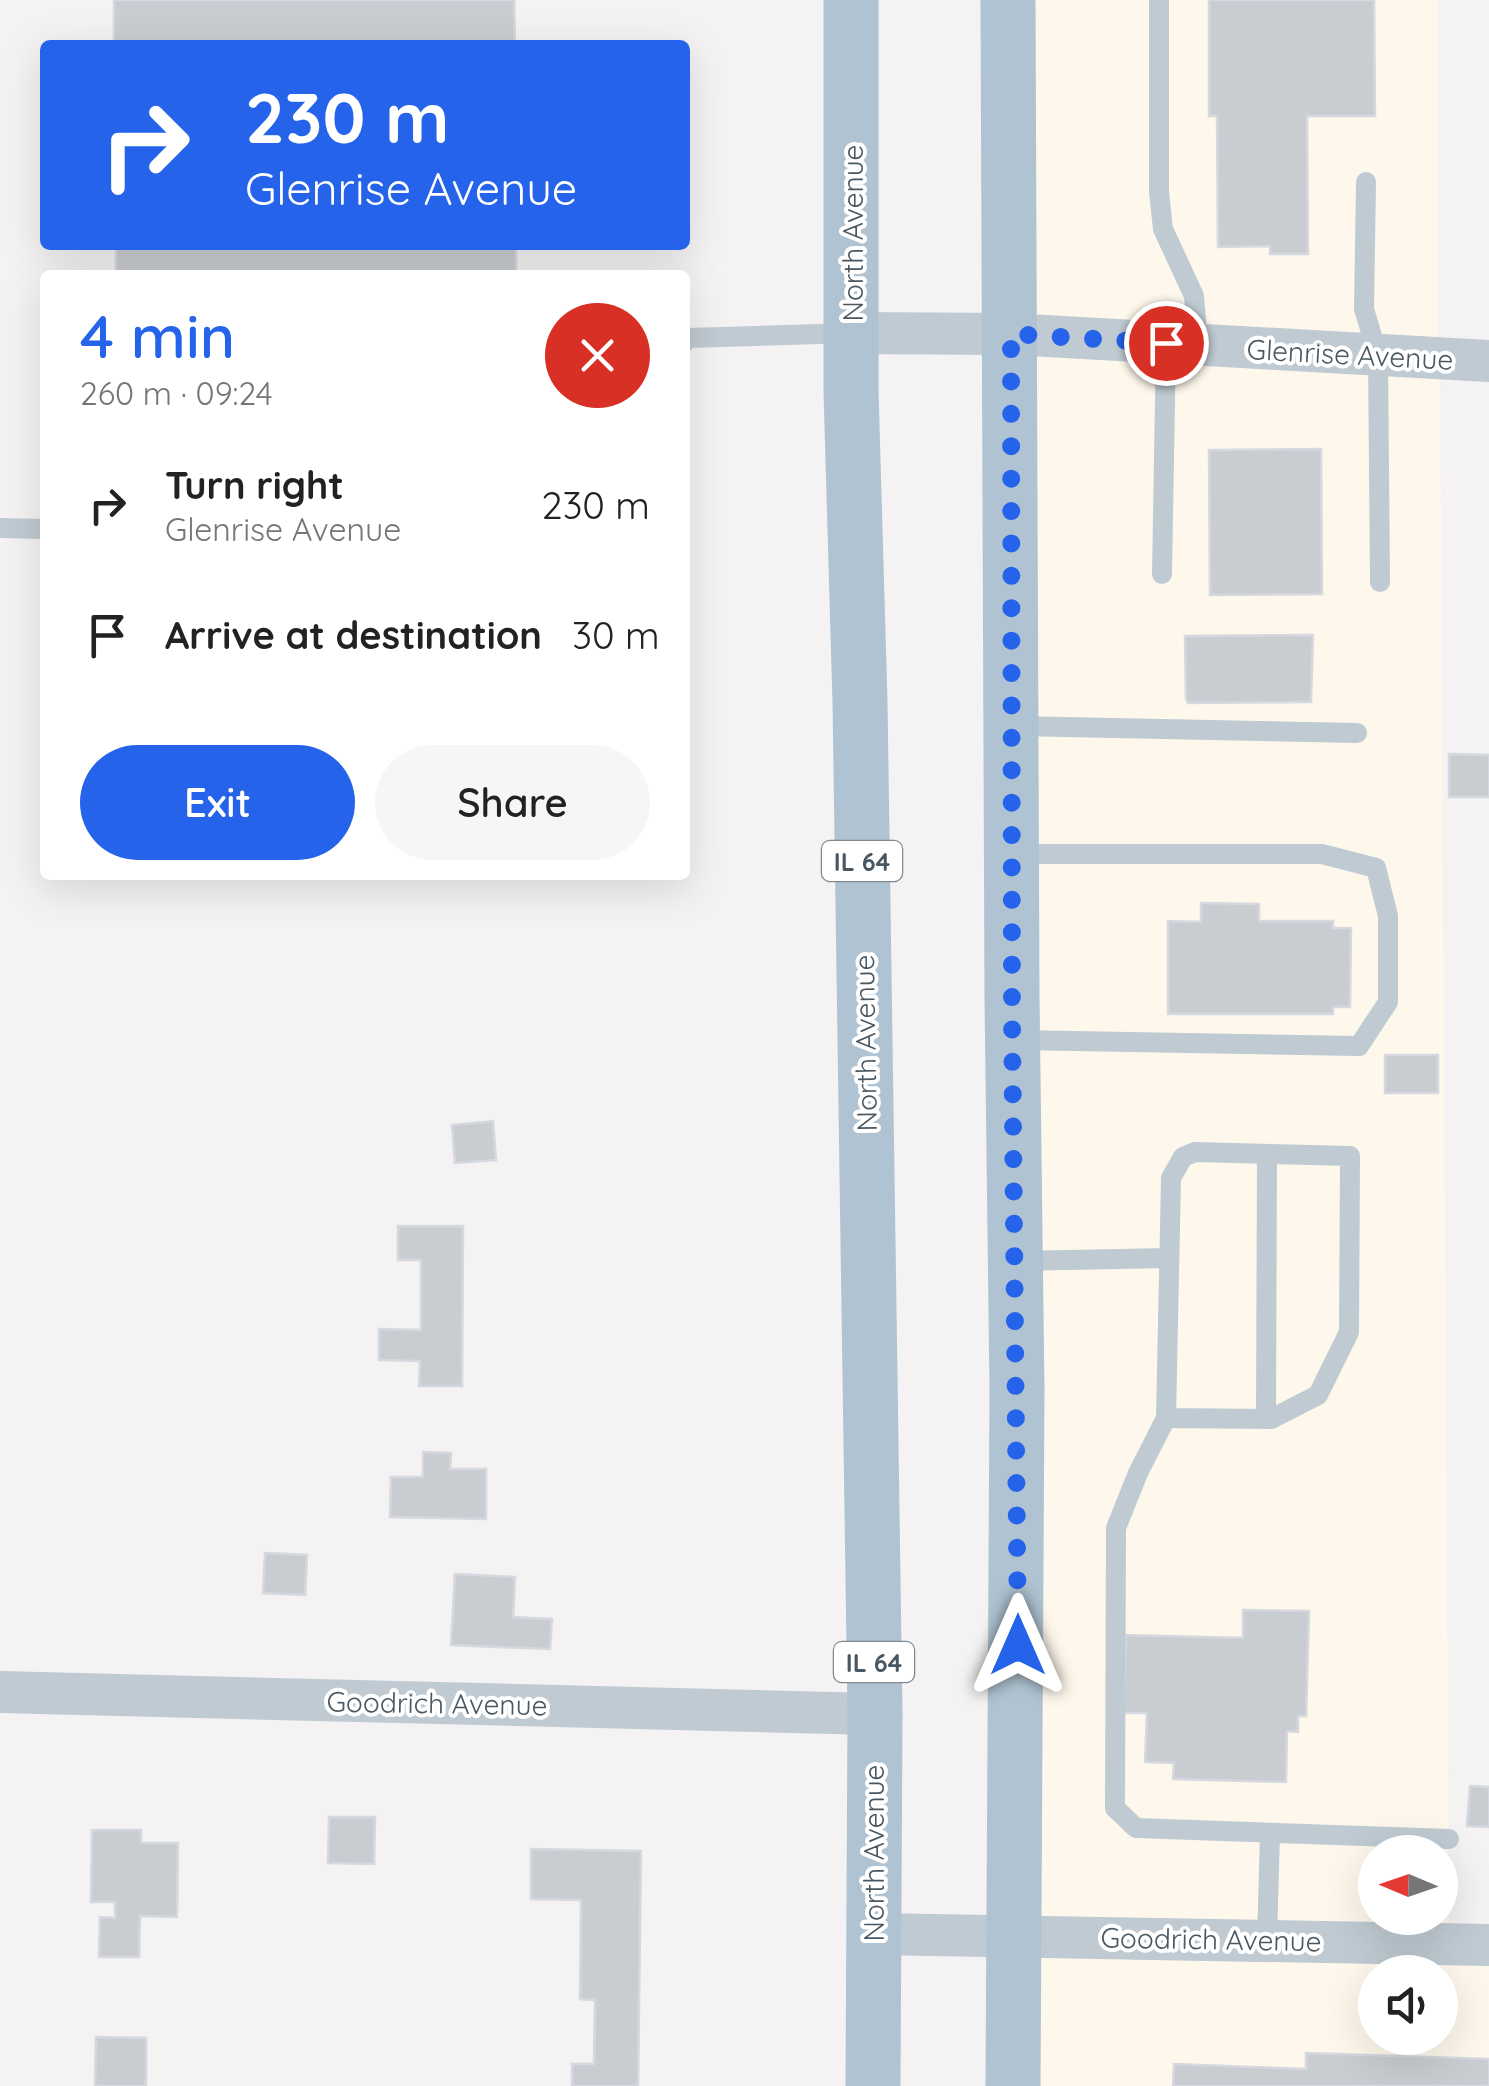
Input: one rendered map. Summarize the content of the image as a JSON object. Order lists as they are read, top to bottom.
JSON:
{
  "streets": {
    "main road": ["North Avenue", "IL 64"],
    "street": ["Glenrise Avenue", "Goodrich Avenue"]
  },
  "crossings": [
    ["North Avenue", "Glenrise Avenue"],
    ["North Avenue", "Goodrich Avenue"]
  ],
  "north": "left",
  "page": {
    "turn": ["230 m", "Glenrise Avenue"],
    "heading": ["4 min", "260 m · 09:24"],
    "list": [
      {
        "name": "Turn right",
        "note": "Glenrise Avenue",
        "value": "230 m"
      },
      {
        "name": "Arrive at destination",
        "value": "30 m"
      }
    ],
    "buttons": ["Exit", "Share"]
  }
}
